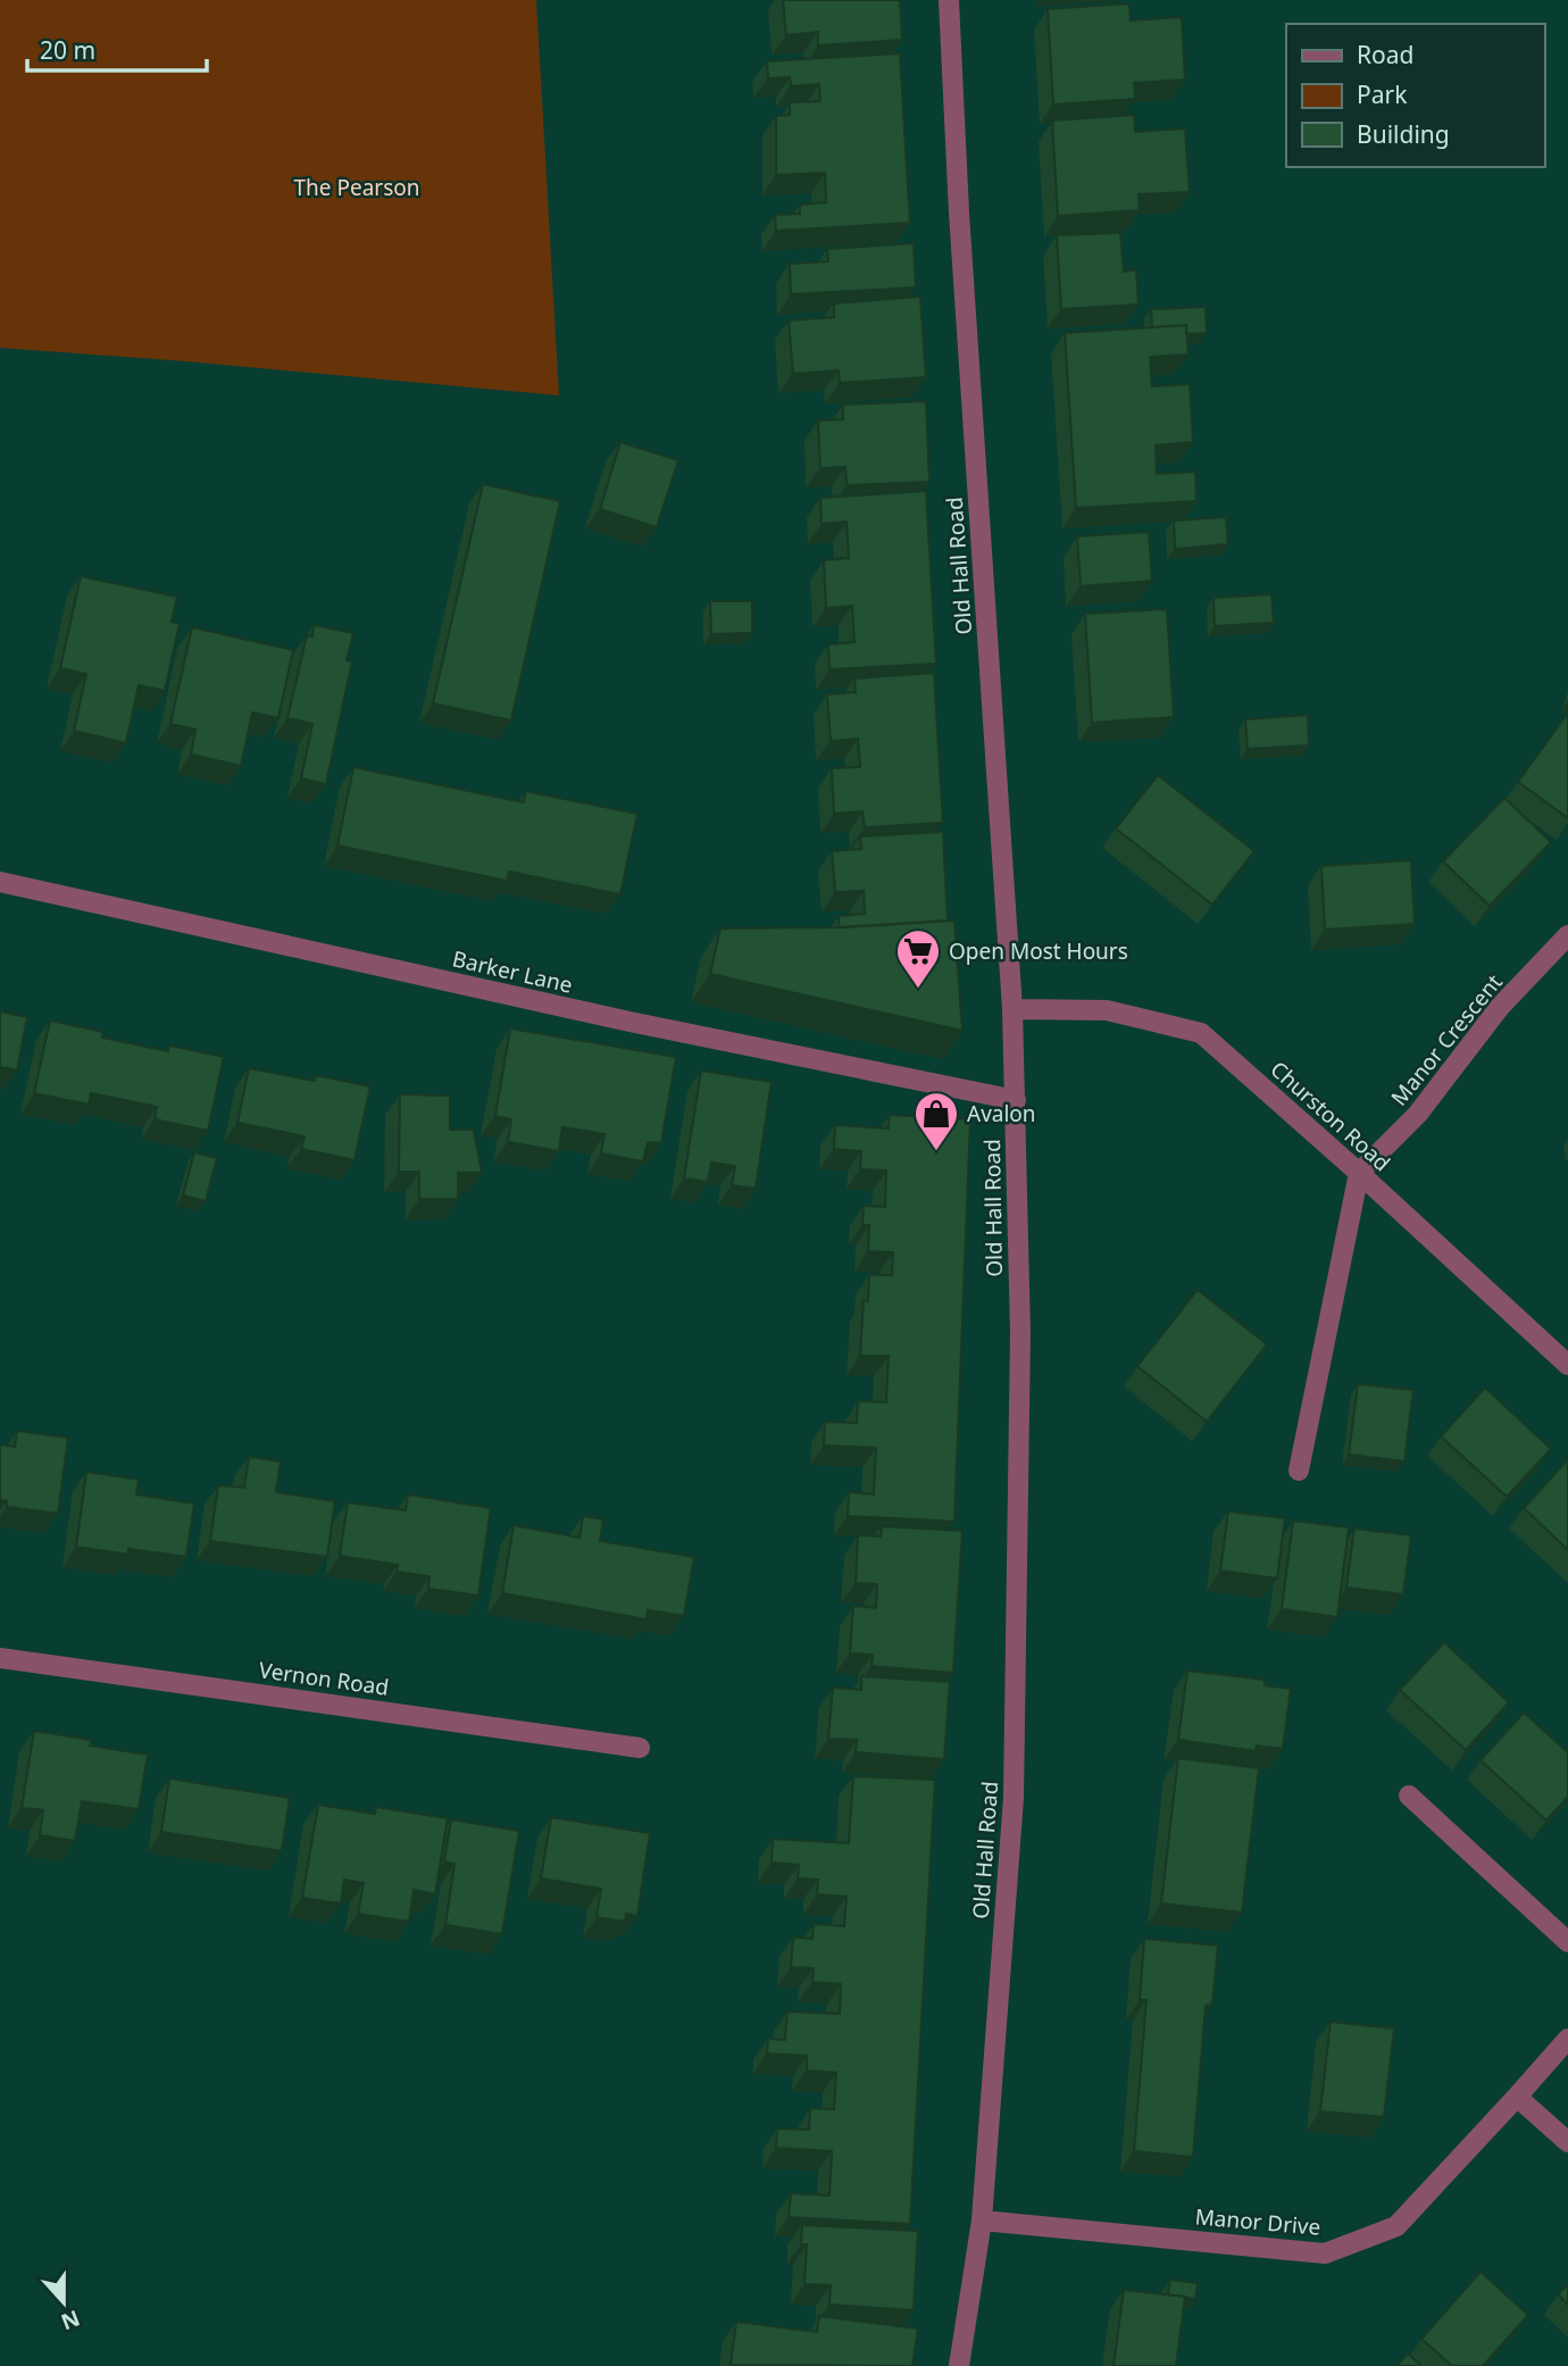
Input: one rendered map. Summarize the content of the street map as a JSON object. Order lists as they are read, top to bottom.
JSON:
{
  "streets": {
    "street": [
      "Old Hall Road",
      "Barker Lane",
      "Manor Crescent",
      "Churston Road",
      "Vernon Road",
      "Manor Drive"
    ]
  },
  "crossings": [
    ["Old Hall Road", "Barker Lane"],
    ["Old Hall Road", "Churston Road"],
    ["Old Hall Road", "Manor Drive"],
    ["Manor Crescent", "Churston Road"]
  ],
  "parks": ["The Pearson"],
  "places": {
    "supermarket": ["Open Most Hours"],
    "shop": ["Avalon"]
  },
  "legend": ["Road", "Park", "Building"],
  "scale_bar": "20 m",
  "north": "bottom"
}
